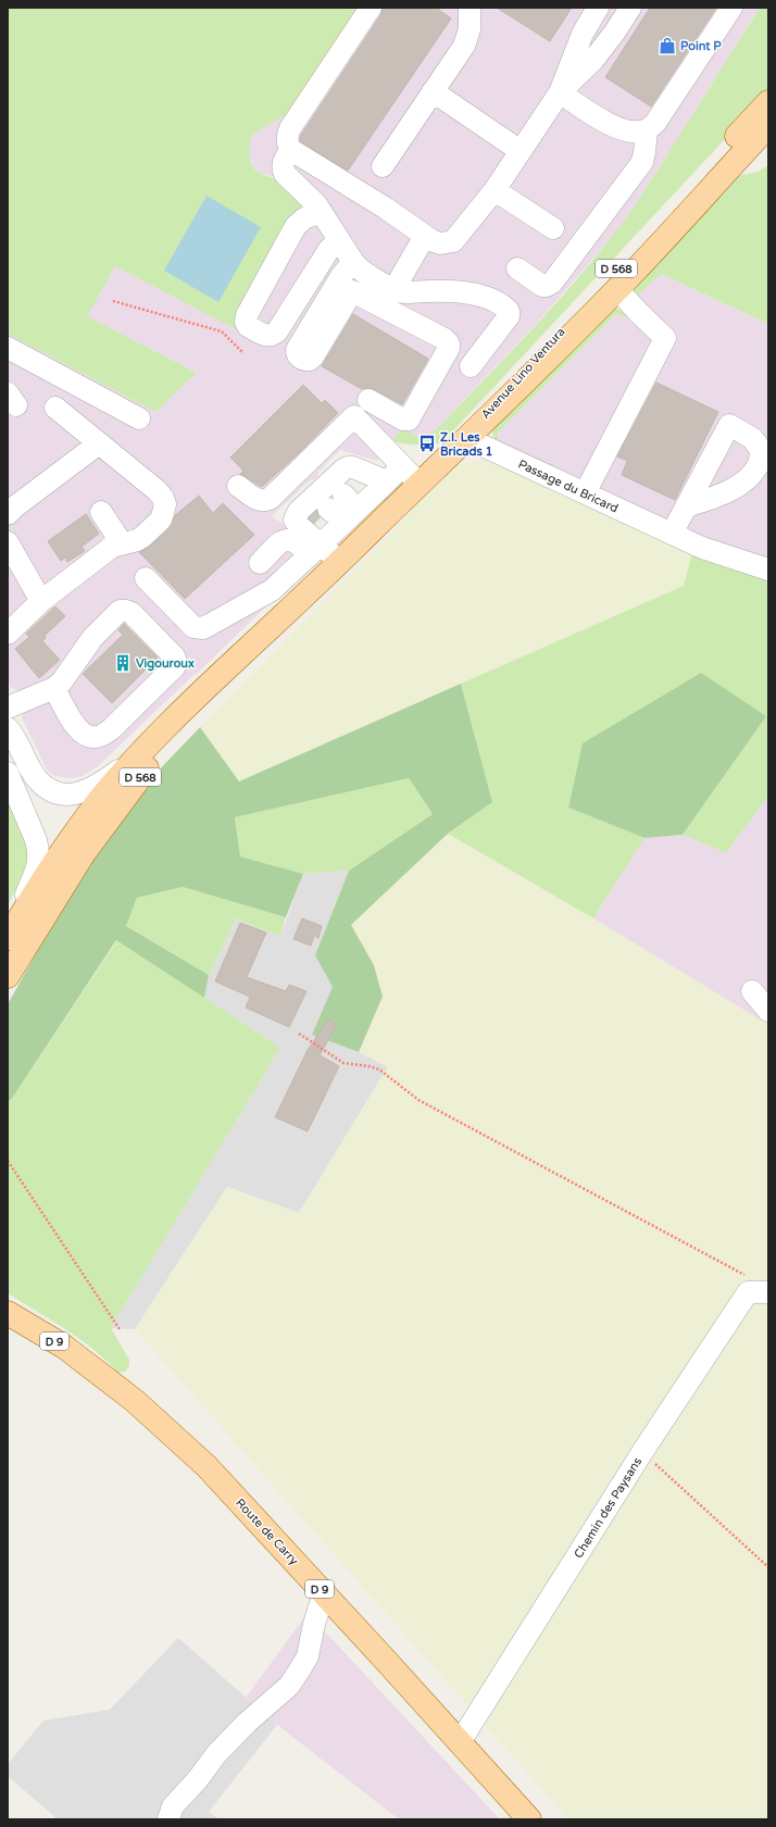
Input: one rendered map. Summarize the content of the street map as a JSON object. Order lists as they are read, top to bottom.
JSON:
{
  "streets": {
    "main road": [
      "D 568",
      "Avenue Lino Ventura",
      "D 9",
      "Route de Carry"
    ],
    "street": ["Passage du Bricard", "Chemin des Paysans"]
  },
  "crossings": [
    ["D 568", "Avenue Lino Ventura"],
    ["D 568", "Passage du Bricard"],
    ["Avenue Lino Ventura", "Passage du Bricard"],
    ["Chemin des Paysans", "Route de Carry"]
  ],
  "places": {
    "shop": ["Point P"],
    "bus stop": ["Z.I. Les Bricads 1"],
    "building": ["Vigouroux"]
  }
}
